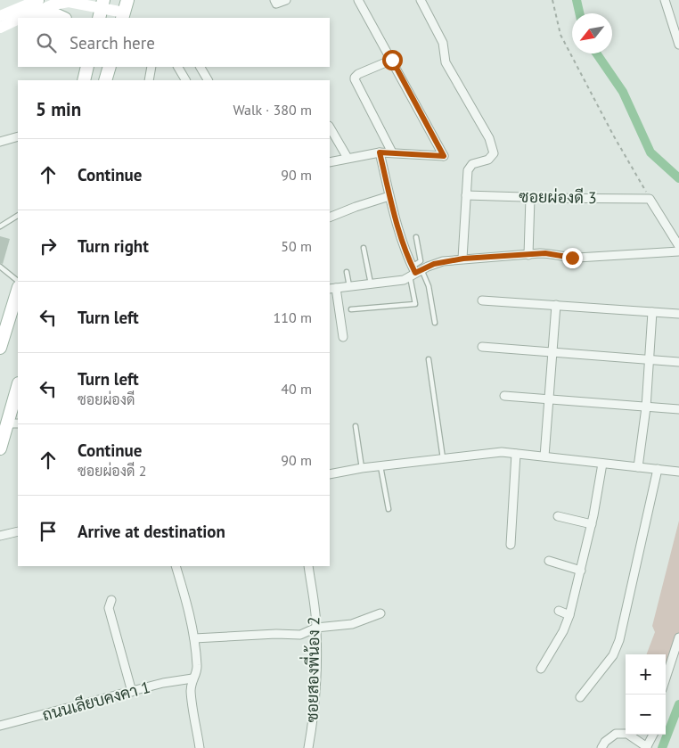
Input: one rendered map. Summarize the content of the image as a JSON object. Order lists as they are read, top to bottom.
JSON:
{
  "streets": {
    "street": ["ซอยผ่องดี 3", "ซอยสองพี่น้อง 2", "ถนนเลียบคงคา 1"]
  },
  "north": "bottom left",
  "page": {
    "search": "Search here",
    "heading": ["5 min", "Walk · 380 m"],
    "list": [
      ["Continue", "90 m"],
      ["Turn right", "50 m"],
      ["Turn left", "110 m"],
      ["Turn left", "ซอยผ่องดี", "40 m"],
      ["Continue", "ซอยผ่องดี 2", "90 m"],
      "Arrive at destination"
    ],
    "map_buttons": ["+", "−"]
  }
}
